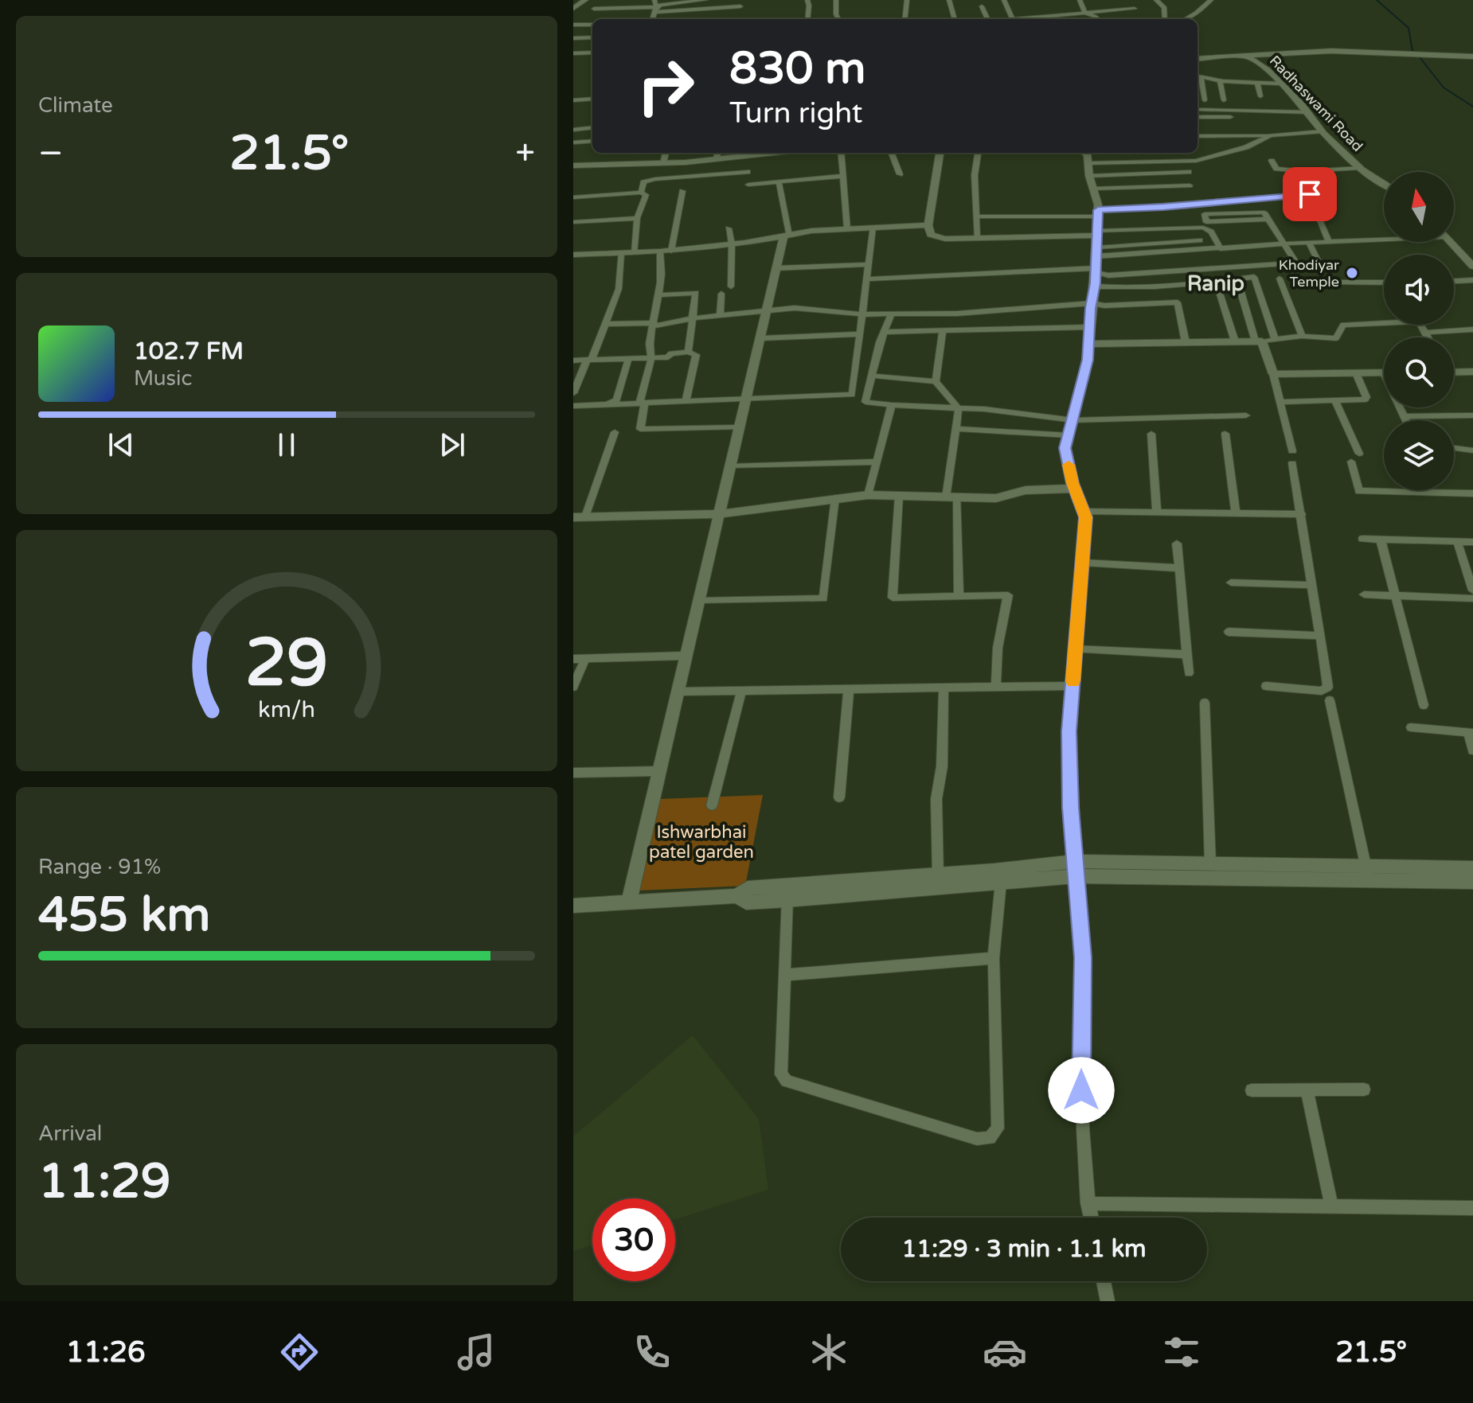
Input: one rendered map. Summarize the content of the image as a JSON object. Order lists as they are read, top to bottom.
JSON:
{
  "streets": {
    "street": ["Radhaswami Road"]
  },
  "districts": ["Ranip"],
  "parks": ["Ishwarbhai patel garden"],
  "places": ["Khodiyar Temple"],
  "north": "top",
  "page": {
    "tile": [
      "Climate",
      ["Range · 91%", "455 km"],
      ["Arrival", "11:29"]
    ],
    "turn": ["830 m", "Turn right"],
    "heat": ["−", "21.5°", "+"],
    "song": ["102.7 FM", "Music"],
    "limit": "30",
    "trip": "11:29 · 3 min · 1.1 km",
    "tabs": ["11:26", "21.5°"],
    "gauge": ["29", "km/h"]
  }
}
